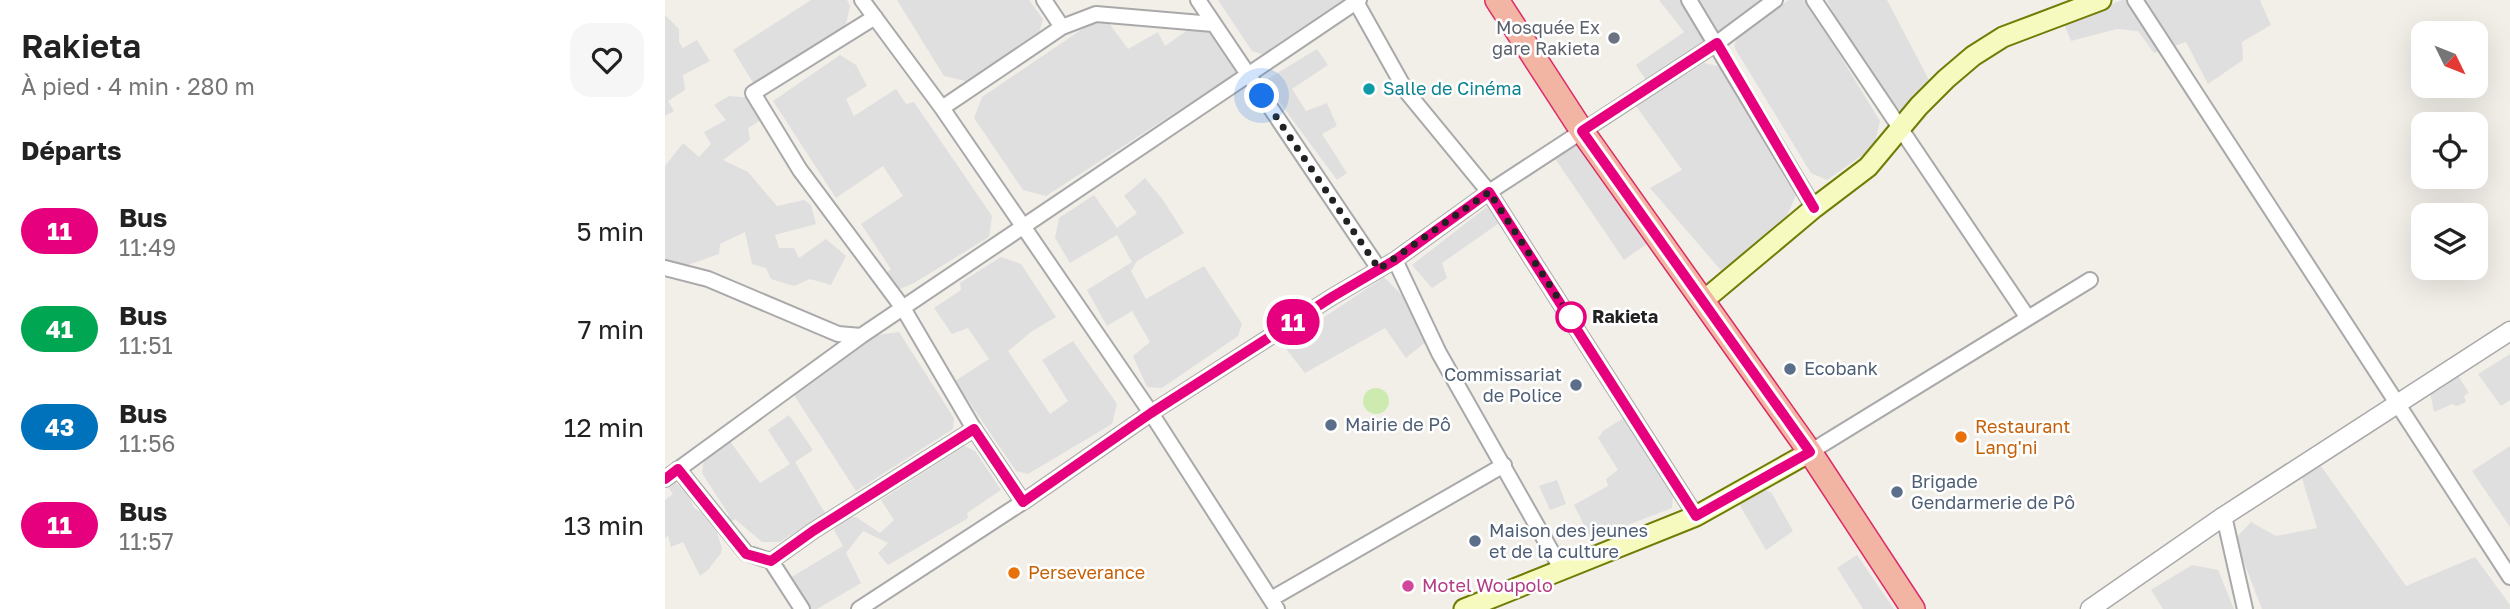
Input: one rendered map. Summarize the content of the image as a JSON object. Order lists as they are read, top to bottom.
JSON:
{
  "places": [
    "Mosquée Ex gare Rakieta",
    "Salle de Cinéma",
    "Rakieta",
    "Ecobank",
    "Commissariat de Police",
    "Mairie de Pô",
    "Restaurant Lang'ni",
    "Brigade Gendarmerie de Pô",
    "Maison des jeunes et de la culture",
    "Perseverance",
    "Motel Woupolo"
  ],
  "lines": ["bus line 11"],
  "north": "bottom right",
  "page": {
    "heading": [
      ["Rakieta", "À pied · 4 min · 280 m"],
      "Départs"
    ],
    "on_map": "11",
    "list": [
      {
        "mark": "11",
        "name": "Bus",
        "note": "11:49",
        "value": "5 min"
      },
      {
        "mark": "41",
        "name": "Bus",
        "note": "11:51",
        "value": "7 min"
      },
      {
        "mark": "43",
        "name": "Bus",
        "note": "11:56",
        "value": "12 min"
      },
      {
        "mark": "11",
        "name": "Bus",
        "note": "11:57",
        "value": "13 min"
      }
    ]
  }
}
